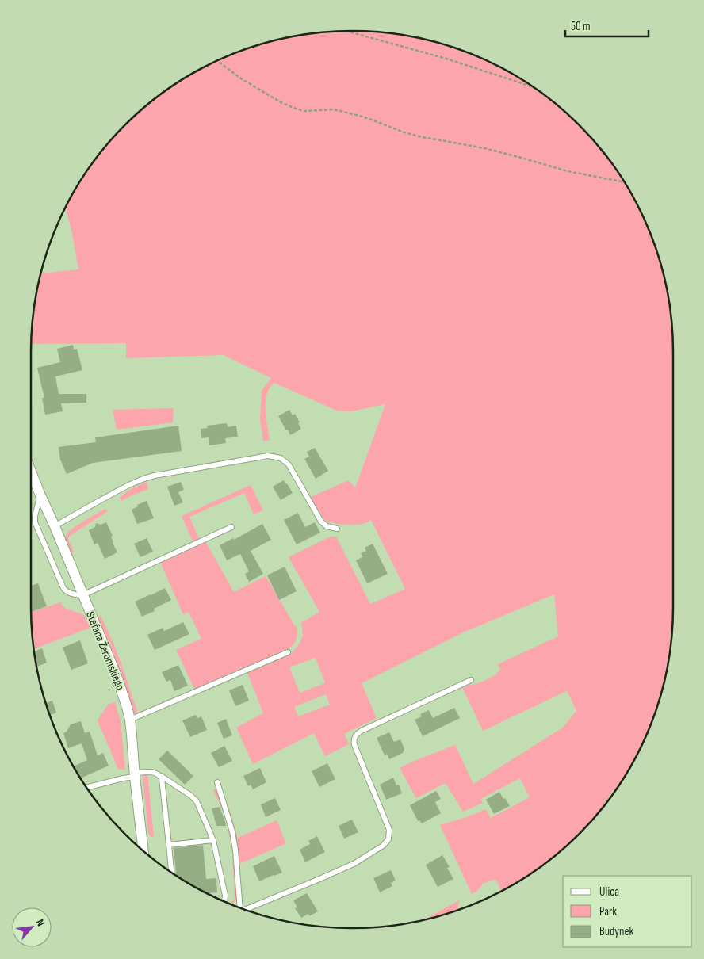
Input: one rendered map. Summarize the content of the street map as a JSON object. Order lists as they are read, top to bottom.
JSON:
{
  "streets": {
    "street": ["Stefana Żeromskiego"]
  },
  "legend": ["Ulica", "Park", "Budynek"],
  "scale_bar": "50 m",
  "north": "top right"
}
